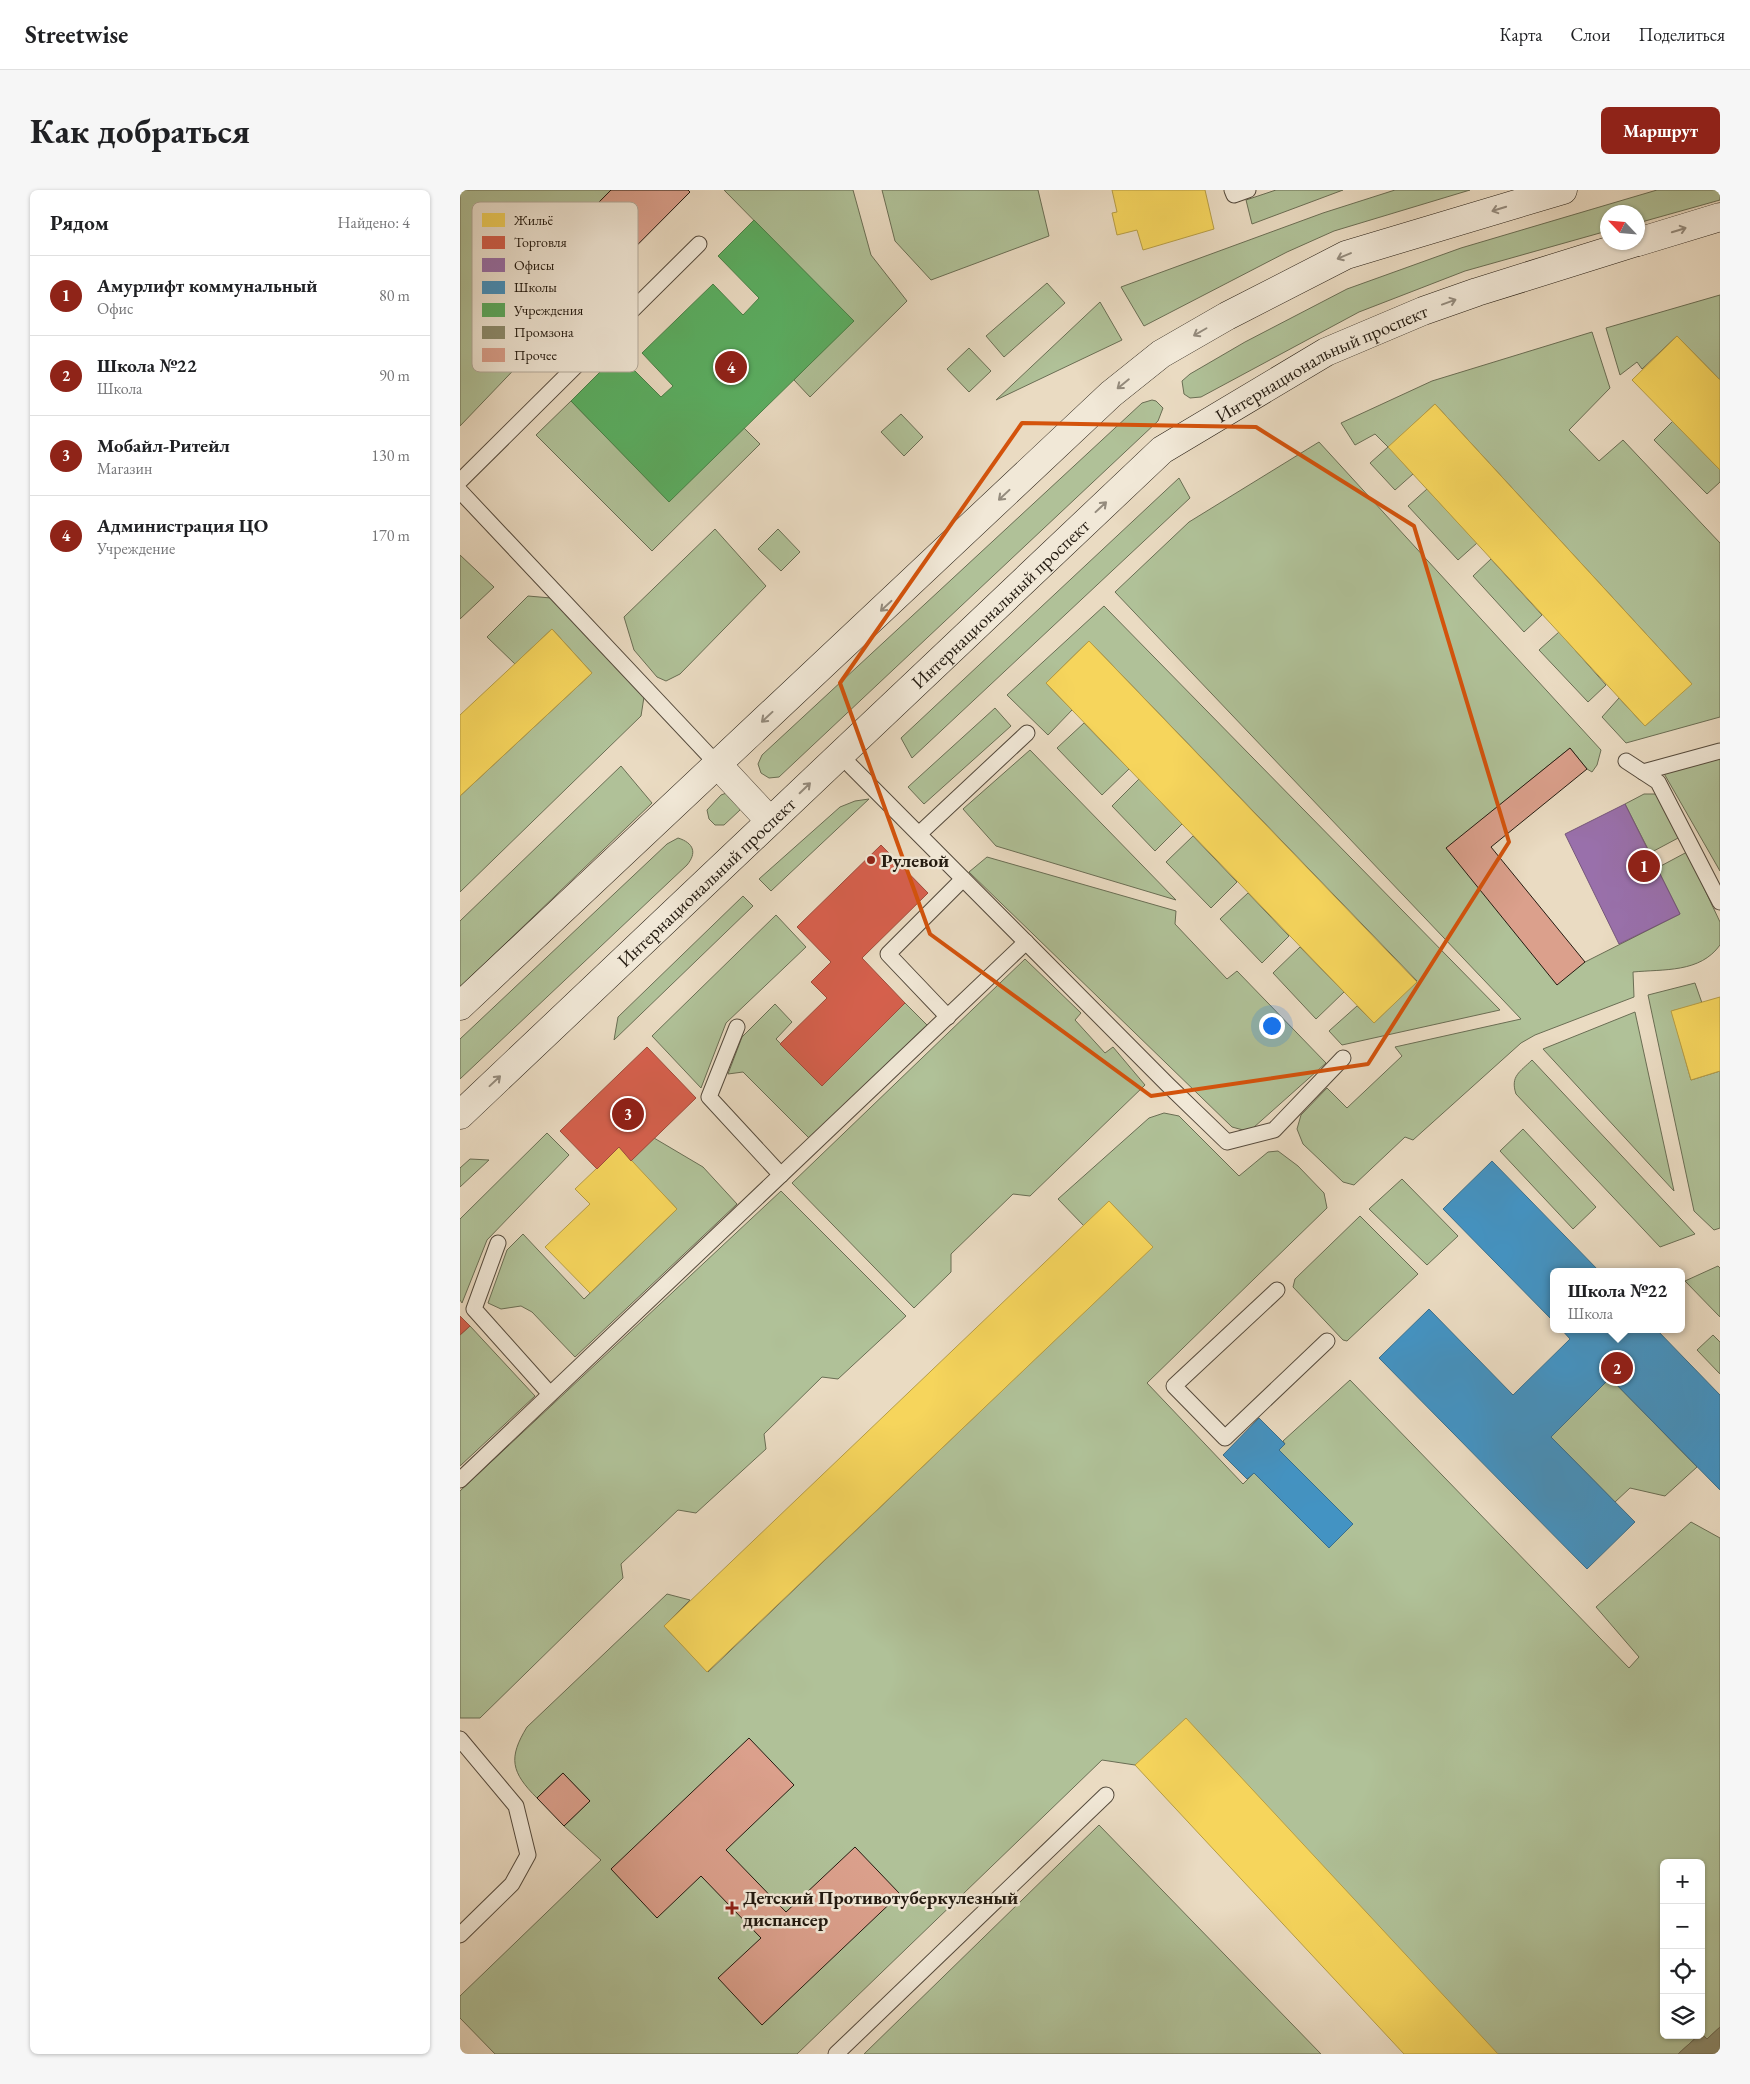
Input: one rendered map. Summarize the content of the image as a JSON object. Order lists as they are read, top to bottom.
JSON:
{
  "streets": {
    "main road": ["Интернациональный проспект"]
  },
  "places": {
    "other": ["Рулевой"],
    "health": ["Детский Противотуберкулезный диспансер"]
  },
  "legend": [
    "Жильё",
    "Торговля",
    "Офисы",
    "Школы",
    "Учреждения",
    "Промзона",
    "Прочее"
  ],
  "north": "top left",
  "page": {
    "header": "Streetwise",
    "nav": ["Карта", "Слои", "Поделиться"],
    "buttons": "Маршрут",
    "title": "Как добраться",
    "heading": ["Рядом", "Найдено: 4"],
    "list": [
      {
        "mark": "1",
        "name": "Амурлифт коммунальный",
        "note": "Офис",
        "value": "80 m"
      },
      {
        "mark": "2",
        "name": "Школа №22",
        "note": "Школа",
        "value": "90 m"
      },
      {
        "mark": "3",
        "name": "Мобайл-Ритейл",
        "note": "Магазин",
        "value": "130 m"
      },
      {
        "mark": "4",
        "name": "Администрация ЦО",
        "note": "Учреждение",
        "value": "170 m"
      }
    ],
    "pins": [
      "4",
      "1",
      "3",
      "2"
    ],
    "popup": ["Школа №22", "Школа"],
    "map_buttons": ["+", "−"]
  }
}
